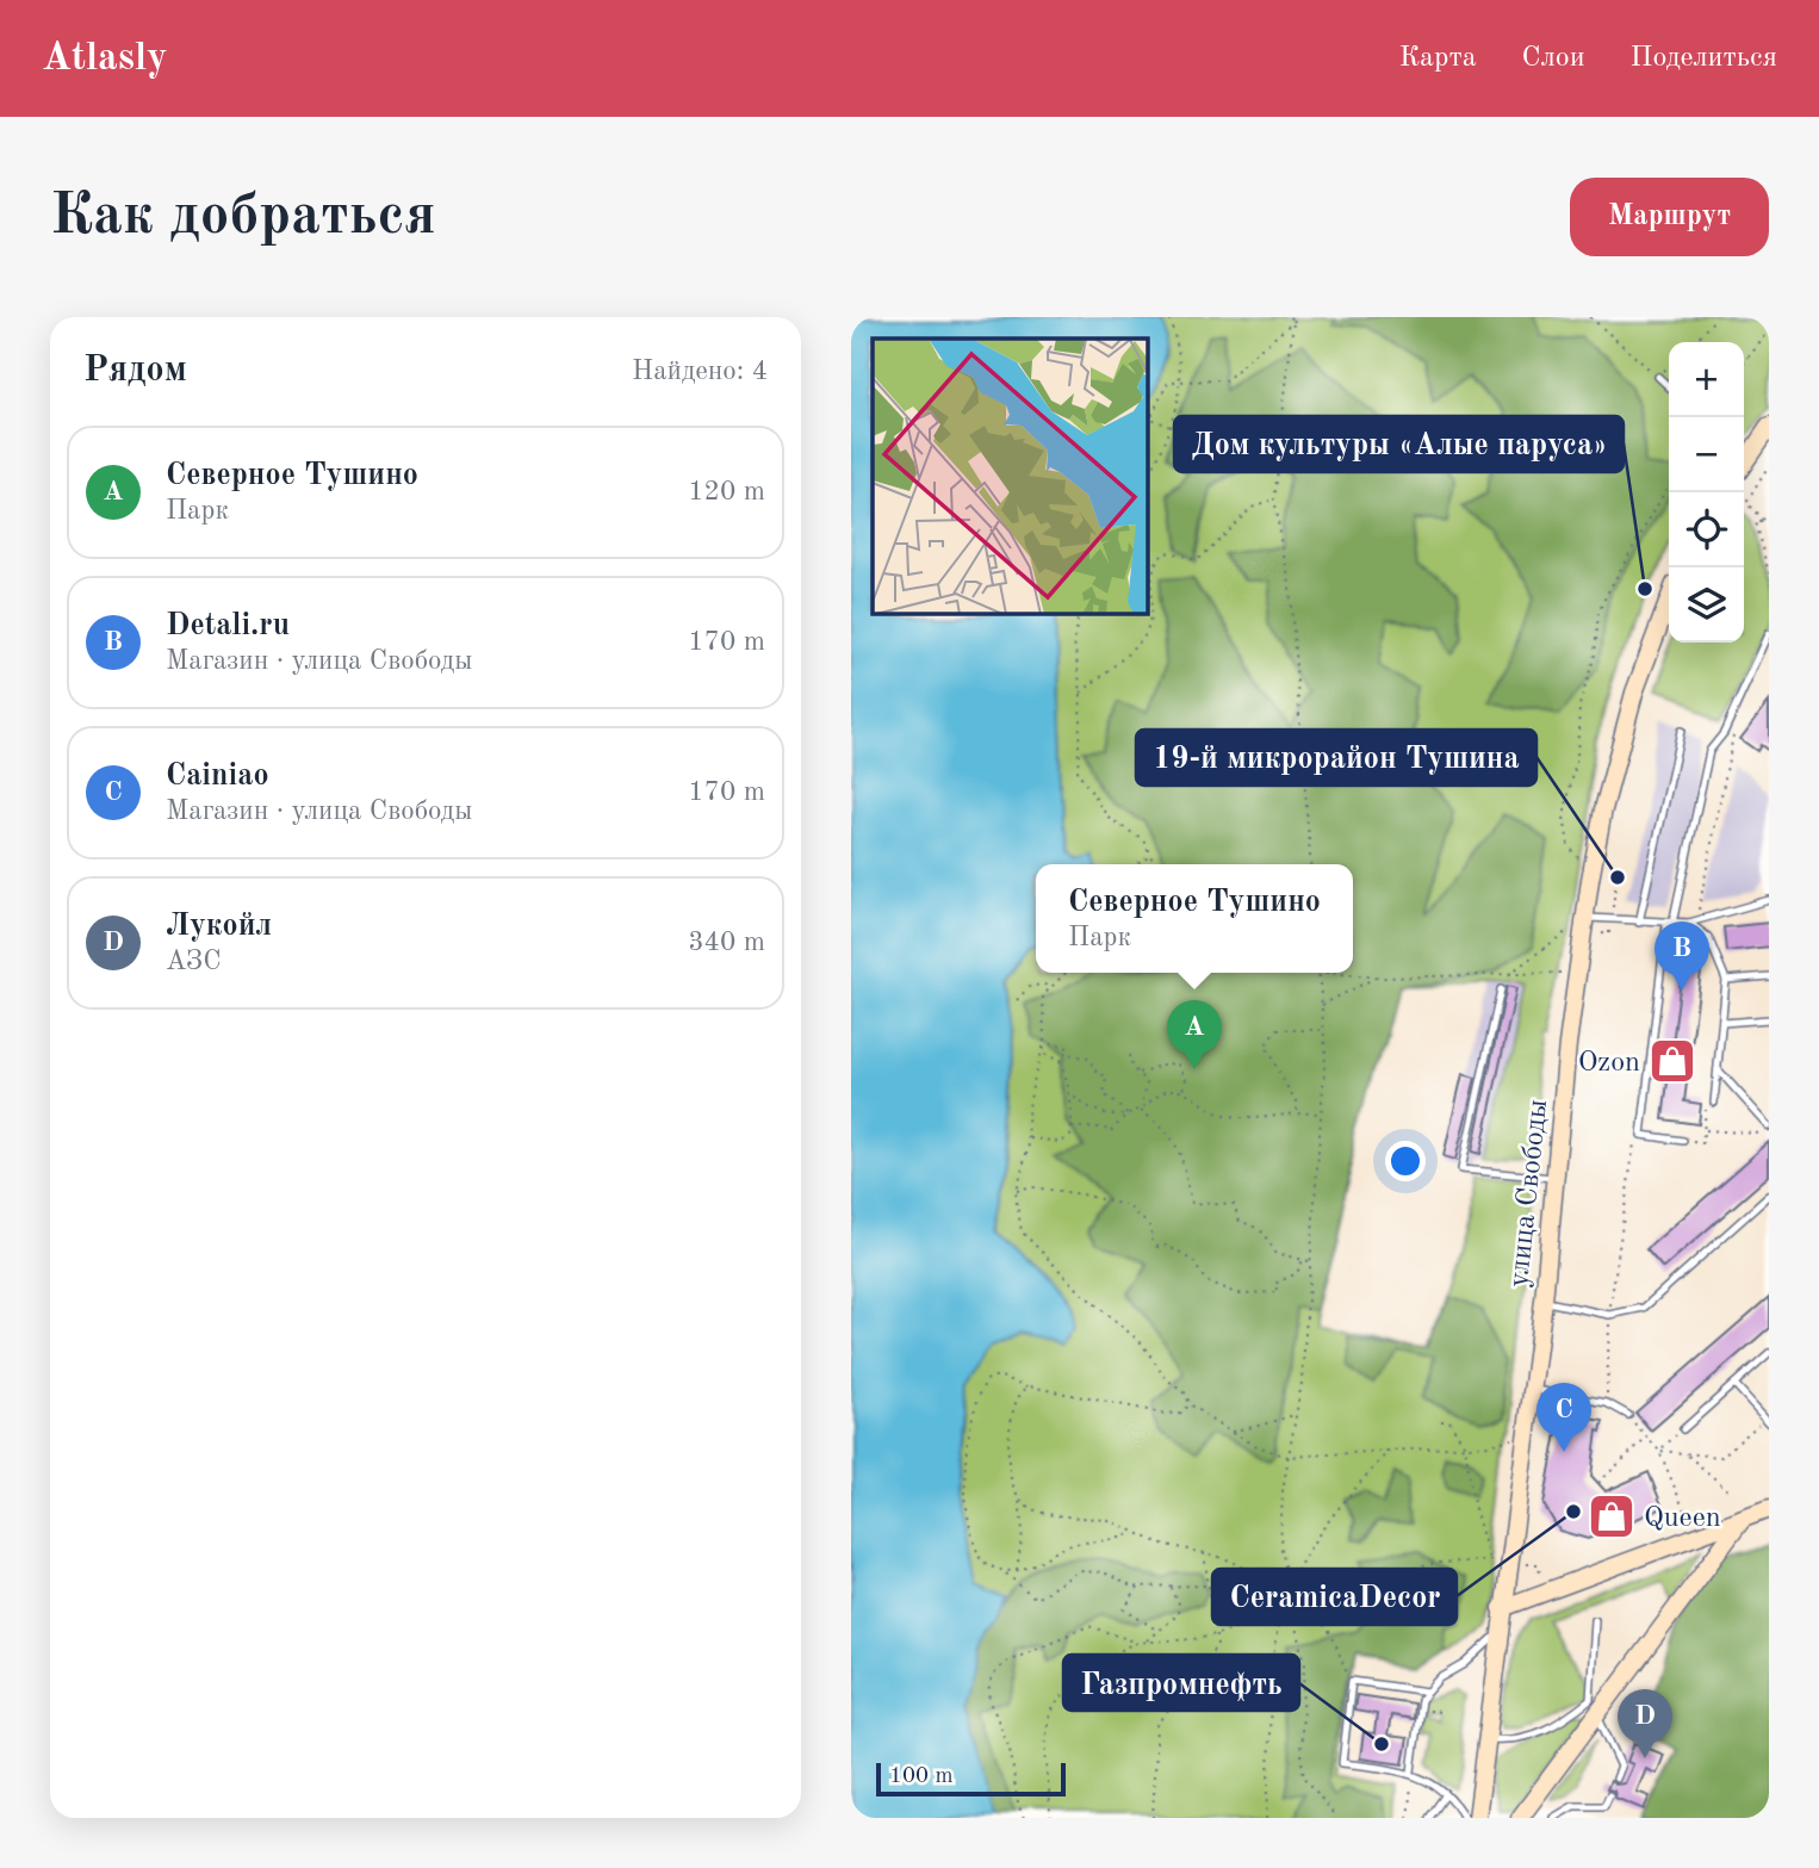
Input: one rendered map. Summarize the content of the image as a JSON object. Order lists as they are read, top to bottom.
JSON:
{
  "streets": {
    "main road": ["улица Свободы"]
  },
  "places": {
    "other": [
      "Дом культуры «Алые паруса»",
      "19-й микрорайон Тушина",
      "CeramicaDecor",
      "Газпромнефть"
    ],
    "shop": ["Ozon", "Queen"]
  },
  "scale_bar": "100 m",
  "page": {
    "header": "Atlasly",
    "nav": ["Карта", "Слои", "Поделиться"],
    "buttons": "Маршрут",
    "title": "Как добраться",
    "heading": ["Рядом", "Найдено: 4"],
    "map_buttons": ["+", "−"],
    "list": [
      {
        "mark": "A",
        "name": "Северное Тушино",
        "note": "Парк",
        "value": "120 m"
      },
      {
        "mark": "B",
        "name": "Detali.ru",
        "note": "Магазин · улица Свободы",
        "value": "170 m"
      },
      {
        "mark": "C",
        "name": "Cainiao",
        "note": "Магазин · улица Свободы",
        "value": "170 m"
      },
      {
        "mark": "D",
        "name": "Лукойл",
        "note": "АЗС",
        "value": "340 m"
      }
    ],
    "popup": ["Северное Тушино", "Парк"],
    "pins": [
      "B",
      "A",
      "C",
      "D"
    ],
    "scale": "100 m"
  }
}
